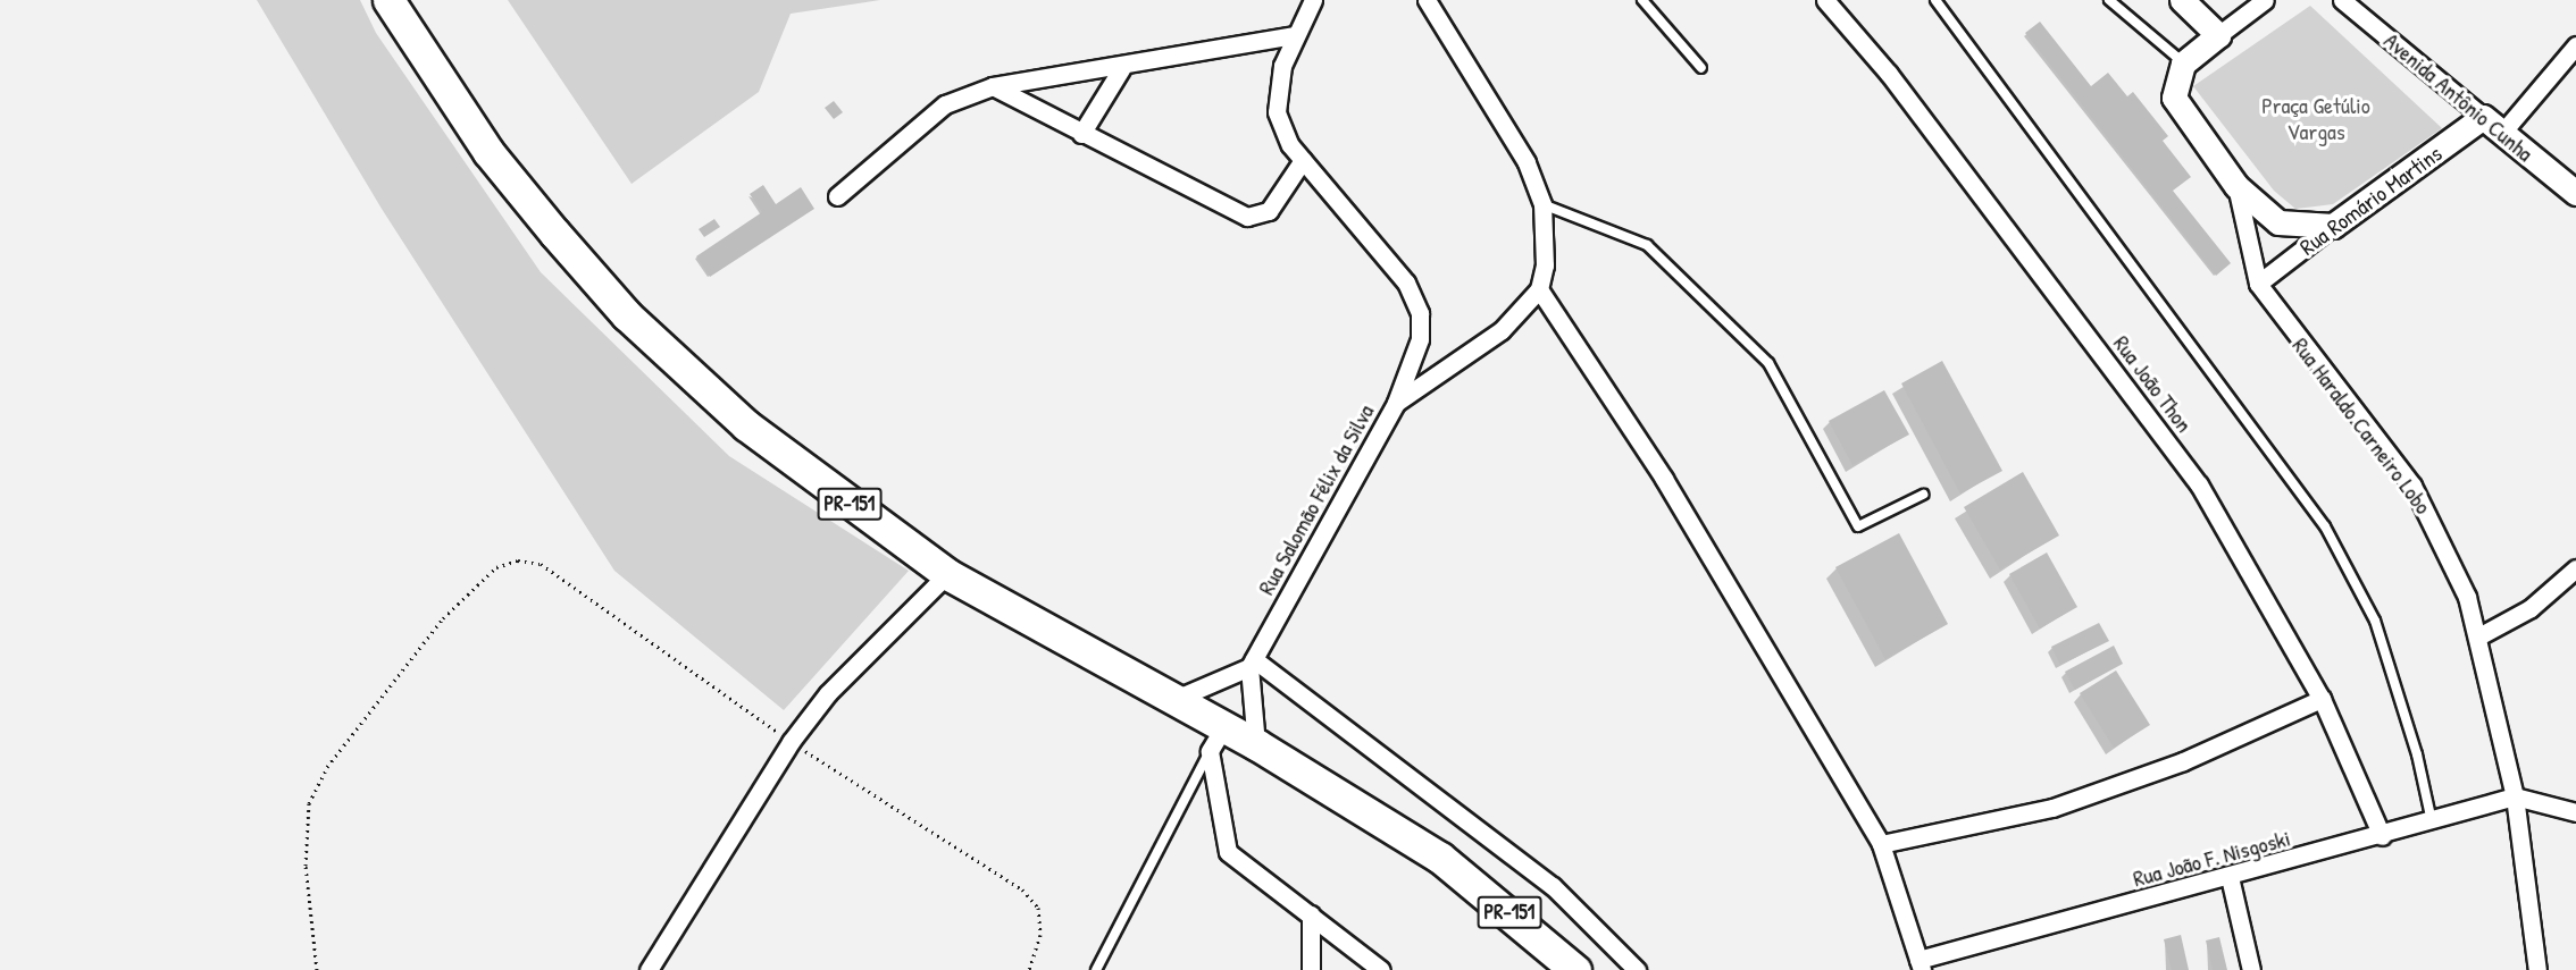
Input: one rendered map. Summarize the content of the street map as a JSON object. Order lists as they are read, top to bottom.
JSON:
{
  "streets": {
    "highway": ["PR-151"],
    "street": [
      "Avenida Antônio Cunha",
      "Rua Romário Martins",
      "Rua João Thon",
      "Rua Haraldo Carneiro Lobo",
      "Rua Salomão Félix da Silva",
      "Rua João F. Nisgoski"
    ]
  },
  "crossings": [
    ["Avenida Antônio Cunha", "Rua Romário Martins"],
    ["Rua Romário Martins", "Rua Haraldo Carneiro Lobo"],
    ["Rua João Thon", "Rua João F. Nisgoski"],
    ["Rua Haraldo Carneiro Lobo", "Rua João F. Nisgoski"]
  ],
  "parks": ["Praça Getúlio Vargas"]
}
